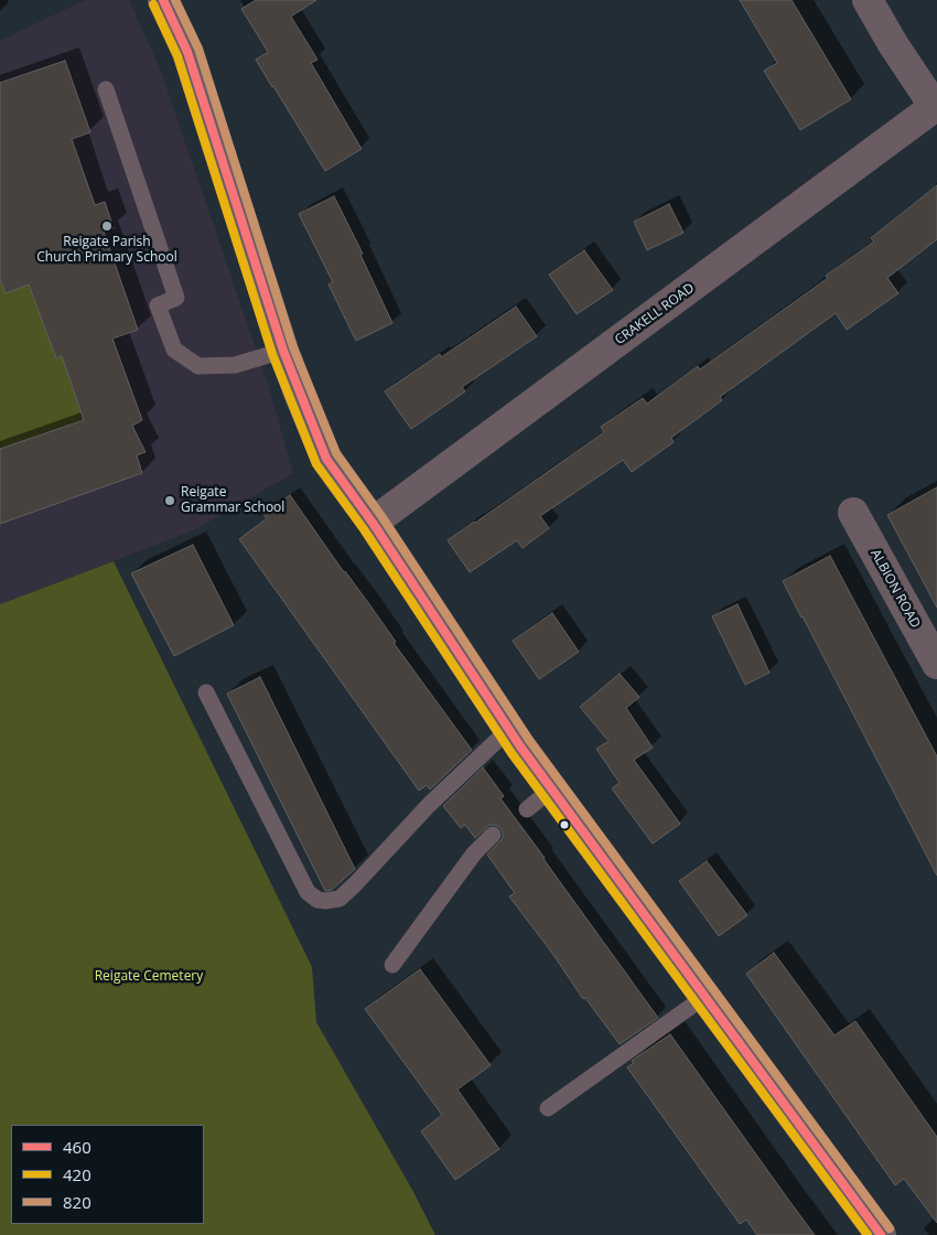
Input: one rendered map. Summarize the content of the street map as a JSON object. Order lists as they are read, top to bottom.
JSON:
{
  "streets": {
    "street": ["CRAKELL ROAD", "ALBION ROAD"]
  },
  "parks": ["Reigate Cemetery"],
  "places": ["Reigate Parish Church Primary School", "Reigate Grammar School"],
  "lines": ["transit line 460", "transit line 820", "transit line 420"],
  "legend": ["460", "420", "820"]
}
